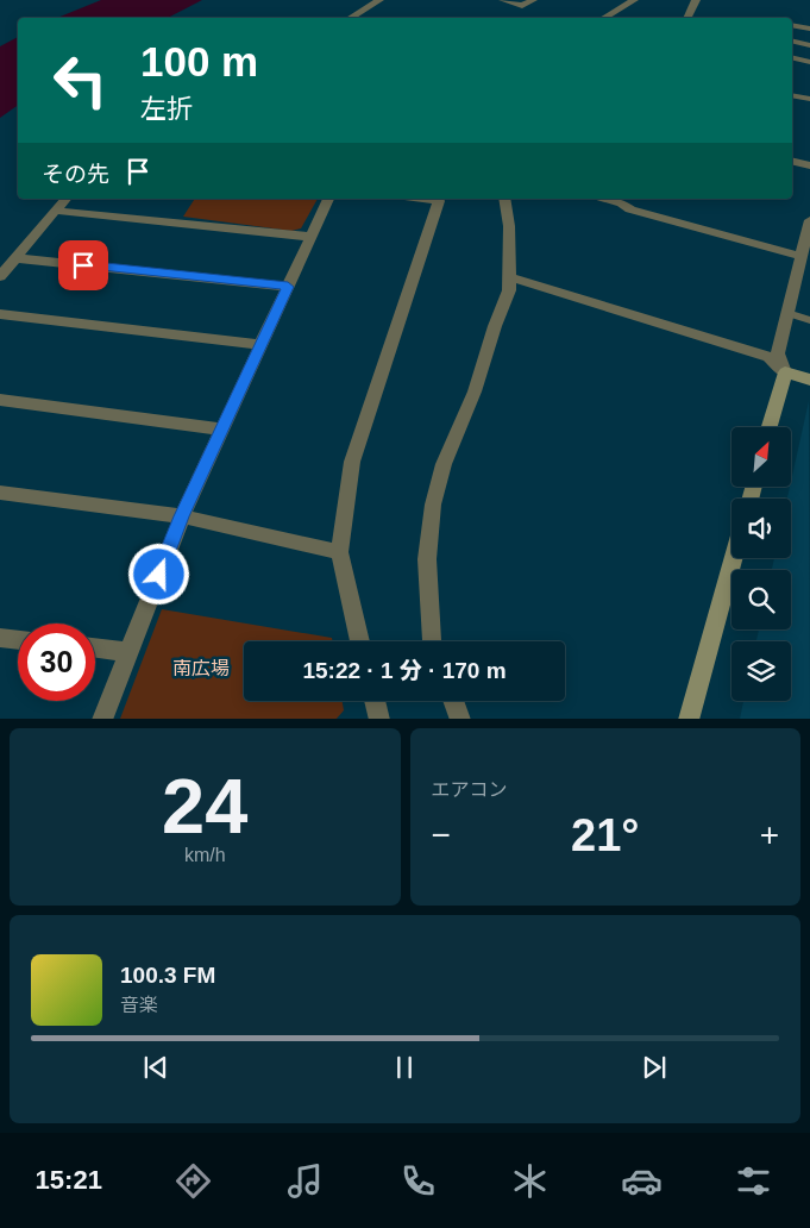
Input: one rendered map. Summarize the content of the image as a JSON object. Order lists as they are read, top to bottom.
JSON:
{
  "parks": ["南広場"],
  "north": "top right",
  "page": {
    "turn": ["100 m", "左折"],
    "then": "その先",
    "limit": "30",
    "trip": "15:22 · 1 分 · 170 m",
    "tile": [
      ["24", "km/h"],
      "エアコン"
    ],
    "heat": ["−", "21°", "+"],
    "song": ["100.3 FM", "音楽"],
    "tabs": "15:21"
  }
}
